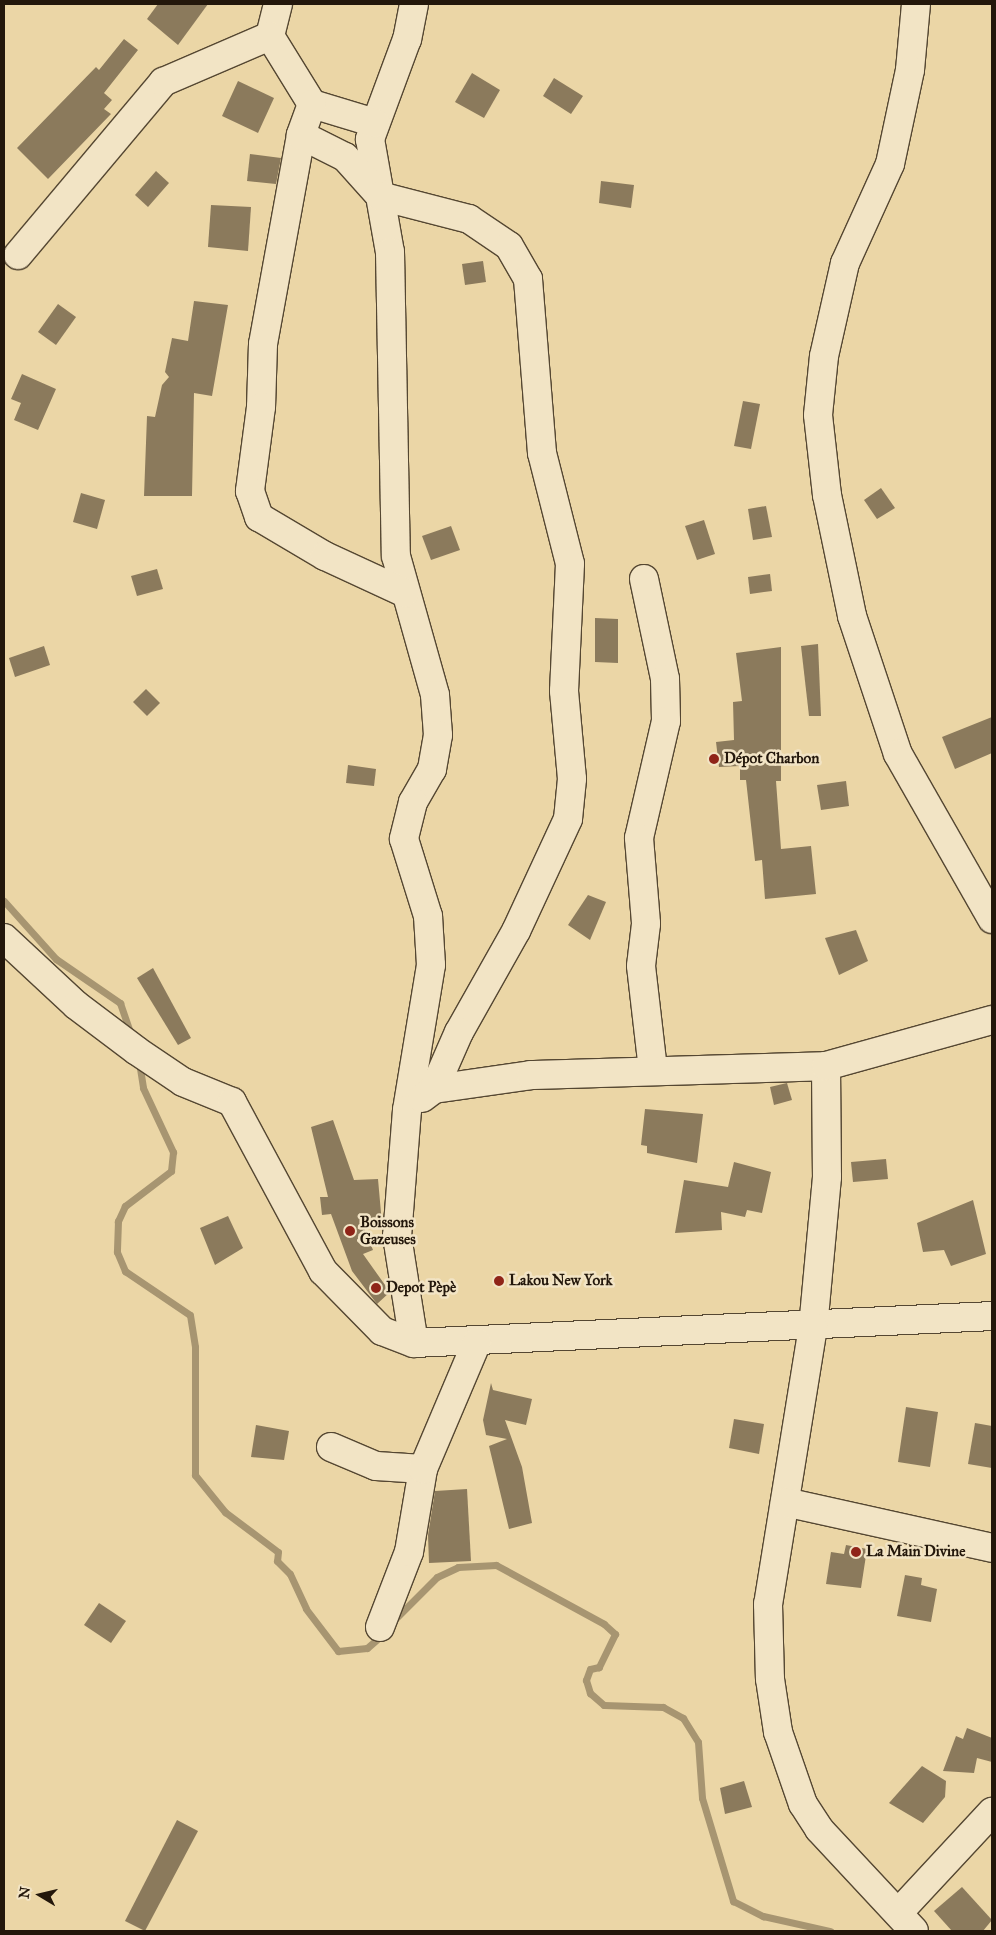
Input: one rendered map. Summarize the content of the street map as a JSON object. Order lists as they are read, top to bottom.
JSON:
{
  "places": [
    "Dépot Charbon",
    "Boissons Gazeuses",
    "Lakou New York",
    "Depot Pèpè",
    "La Main Divine"
  ],
  "north": "left"
}
